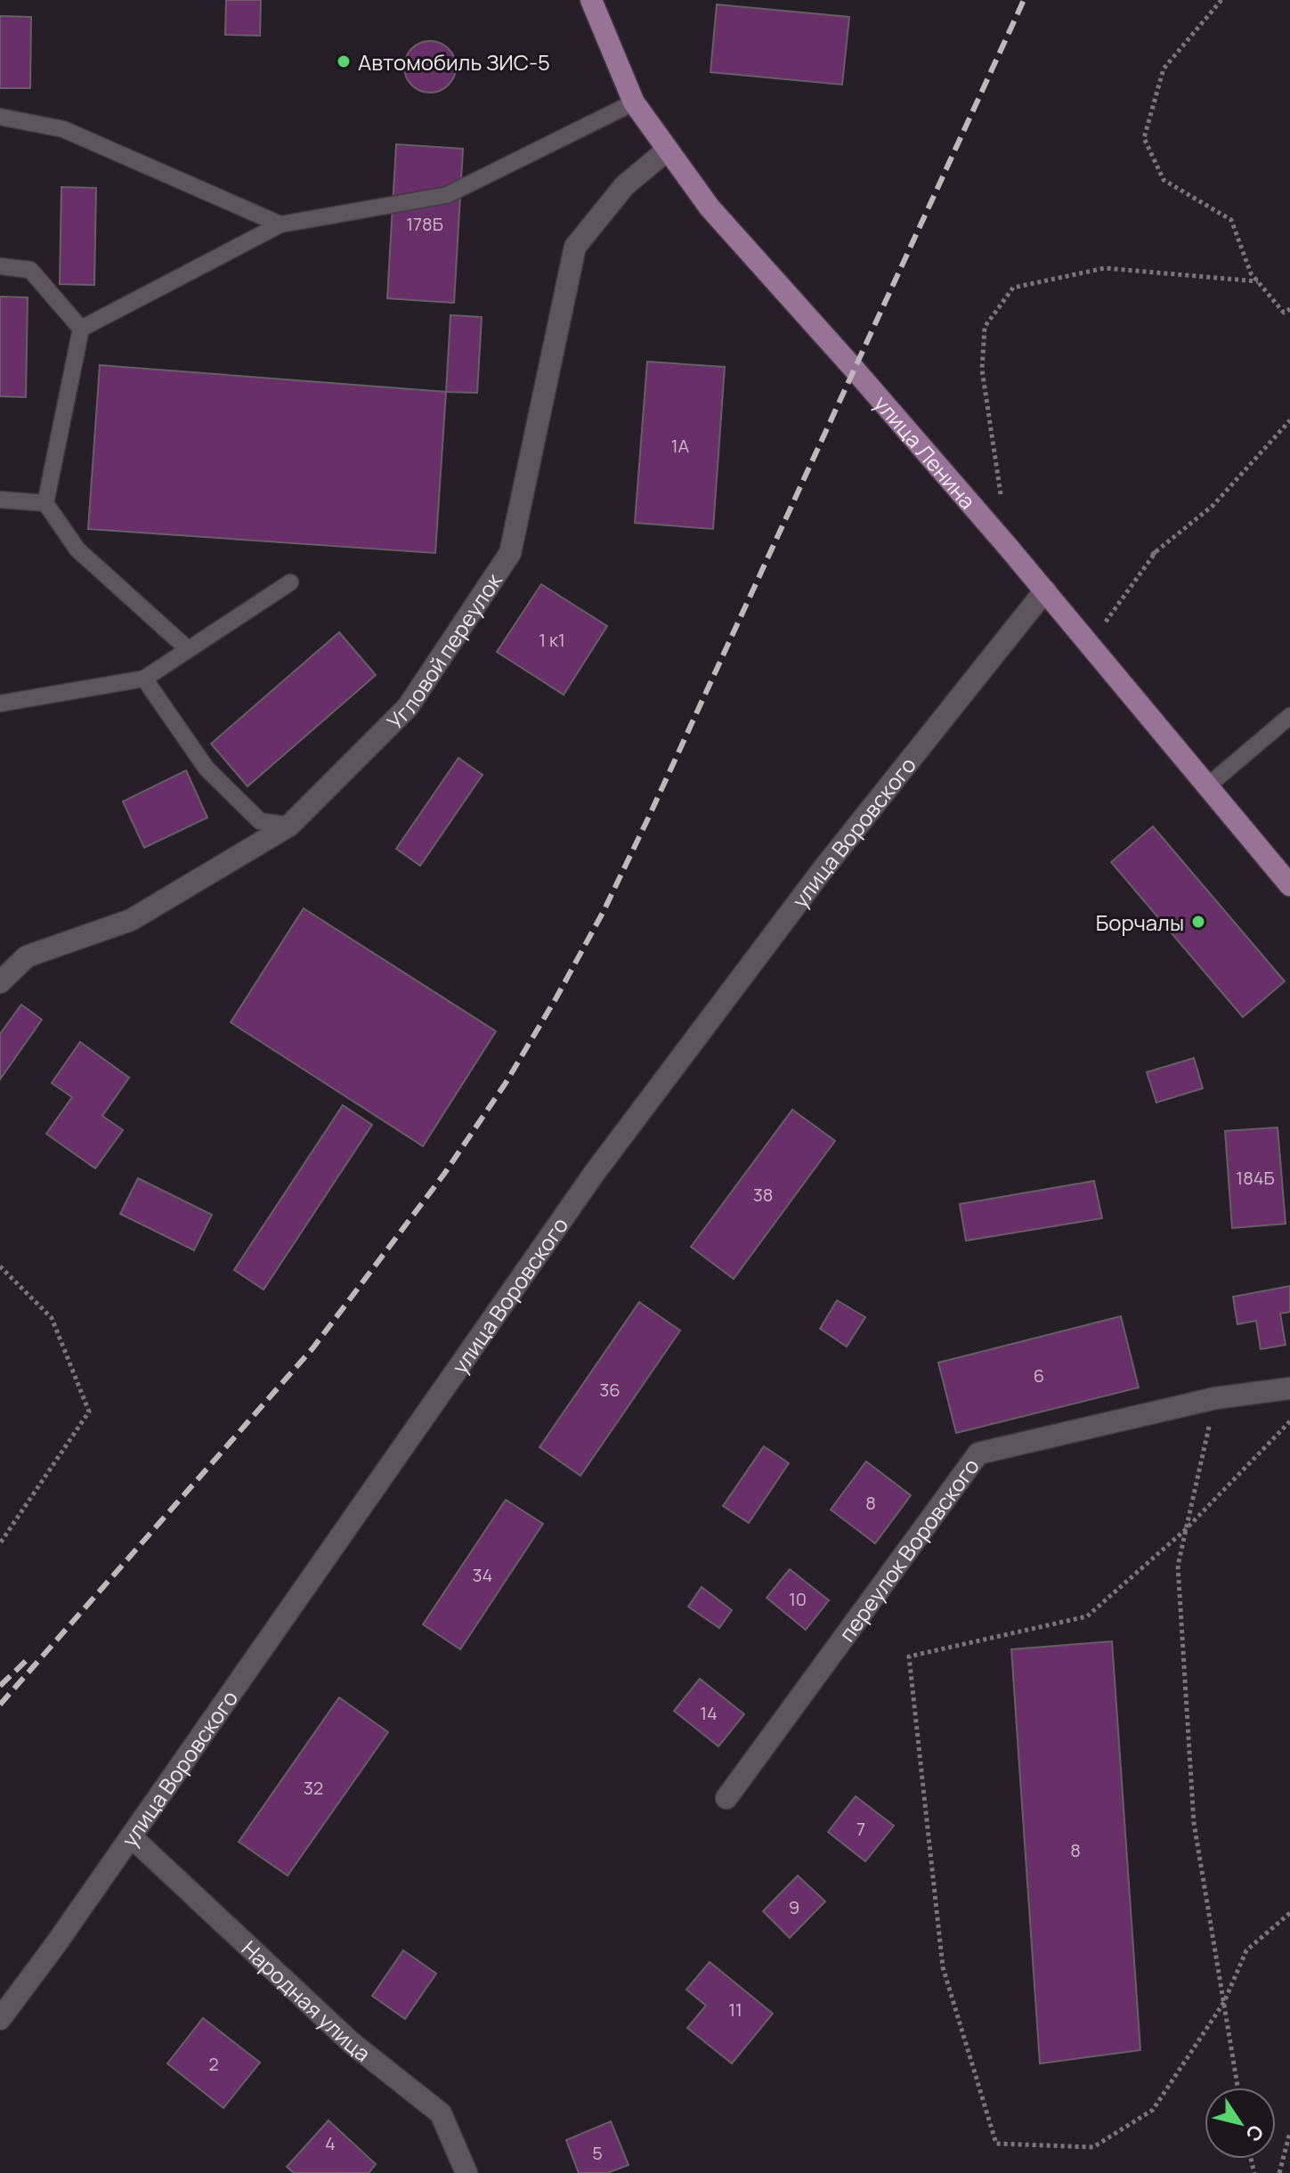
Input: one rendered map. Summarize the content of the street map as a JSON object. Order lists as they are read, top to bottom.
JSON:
{
  "streets": {
    "main road": ["улица Ленина"],
    "street": [
      "Угловой переулок",
      "улица Воровского",
      "переулок Воровского",
      "Народная улица"
    ]
  },
  "crossings": [
    ["улица Ленина", "Угловой переулок"],
    ["улица Ленина", "улица Воровского"],
    ["улица Воровского", "Народная улица"]
  ],
  "places": ["Автомобиль ЗИС-5", "Борчалы"],
  "house_numbers": [
    "178Б",
    "1А",
    "1 к1",
    "184Б",
    "38",
    "6",
    "36",
    "8",
    "34",
    "10",
    "14",
    "32",
    "7",
    "8",
    "9",
    "11",
    "2",
    "4",
    "5"
  ],
  "north": "bottom right"
}
